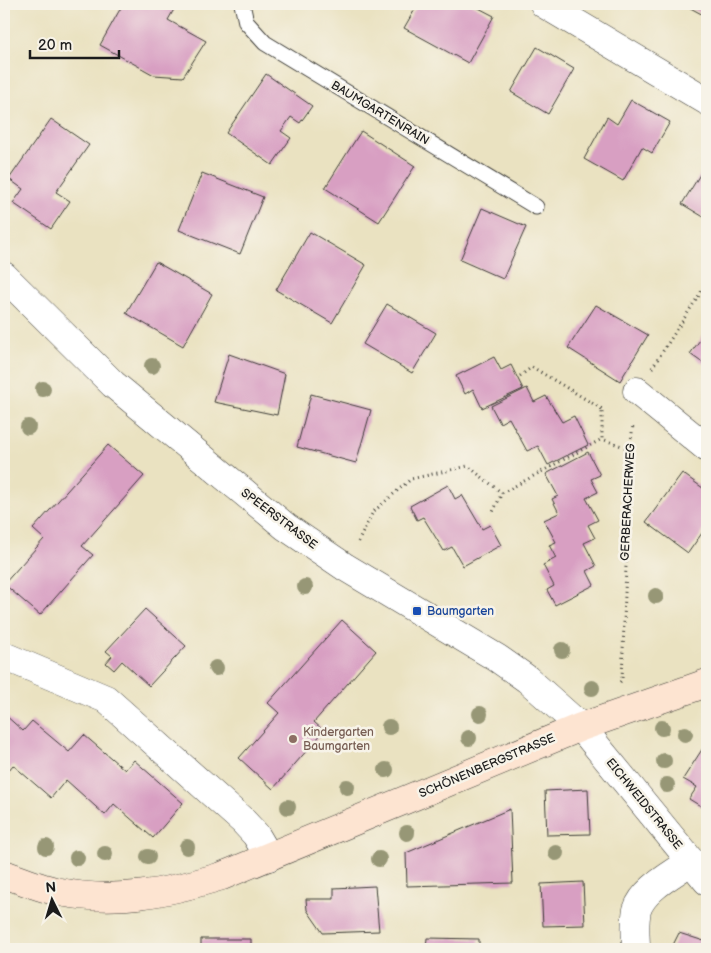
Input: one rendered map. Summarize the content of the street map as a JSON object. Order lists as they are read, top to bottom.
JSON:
{
  "streets": {
    "street": ["SPEERSTRASSE", "SCHÖNENBERGSTRASSE", "EICHWEIDSTRASSE"],
    "lane": ["BAUMGARTENRAIN"],
    "path": ["GERBERACHERWEG"]
  },
  "crossings": [
    ["SPEERSTRASSE", "SCHÖNENBERGSTRASSE"],
    ["SPEERSTRASSE", "EICHWEIDSTRASSE"],
    ["SCHÖNENBERGSTRASSE", "EICHWEIDSTRASSE"]
  ],
  "places": {
    "transit": ["Baumgarten"],
    "other": ["Kindergarten Baumgarten"]
  },
  "scale_bar": "20 m",
  "north": "top"
}
